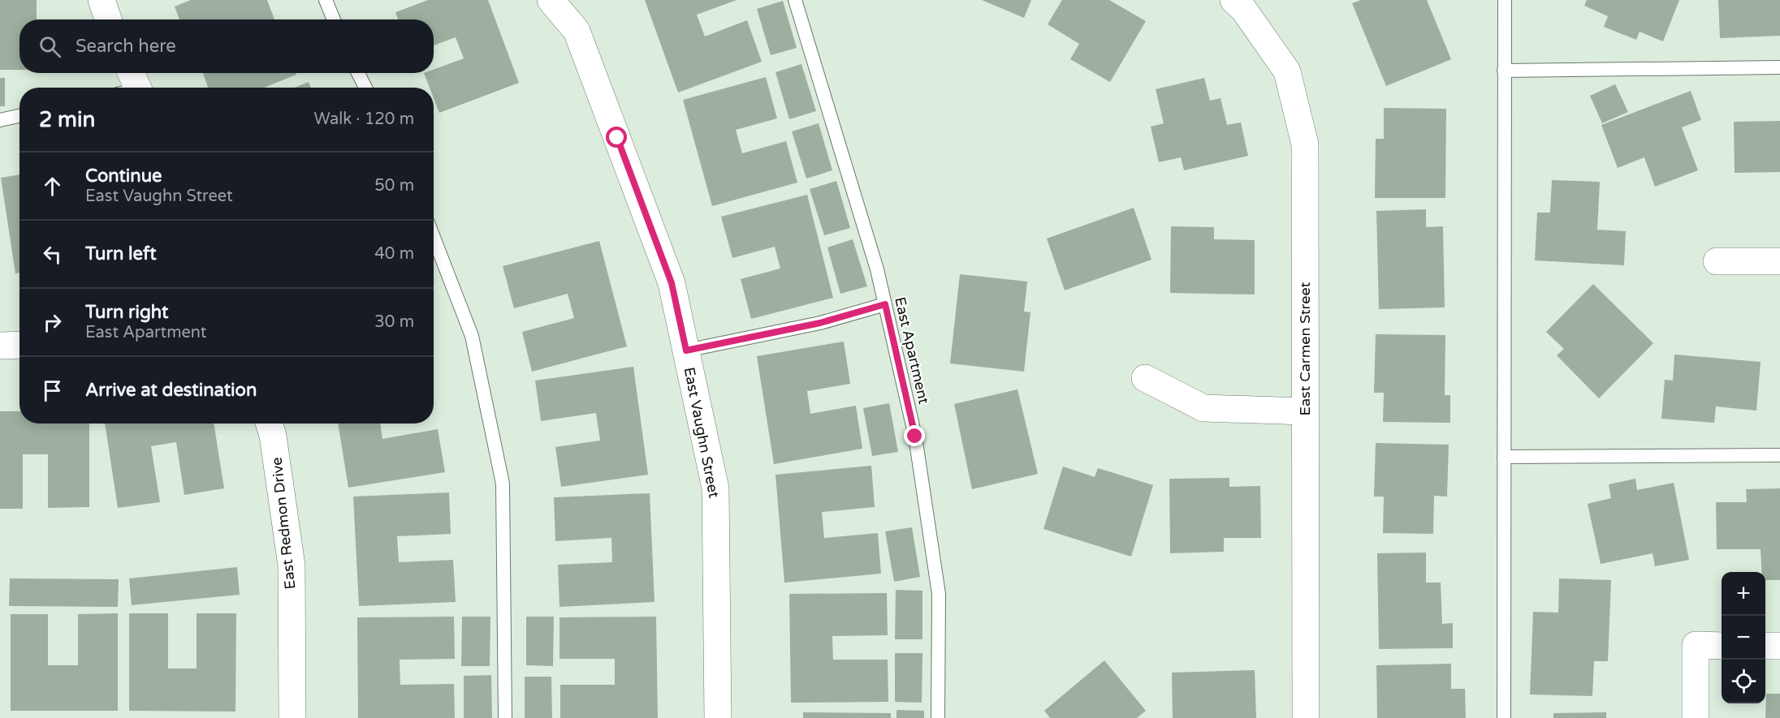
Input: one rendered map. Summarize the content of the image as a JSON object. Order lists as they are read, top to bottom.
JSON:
{
  "streets": {
    "street": ["East Carmen Street", "East Vaughn Street", "East Redmon Drive"],
    "lane": ["East Apartment"]
  },
  "page": {
    "search": "Search here",
    "heading": ["2 min", "Walk · 120 m"],
    "list": [
      ["Continue", "East Vaughn Street", "50 m"],
      ["Turn left", "40 m"],
      ["Turn right", "East Apartment", "30 m"],
      "Arrive at destination"
    ],
    "map_buttons": ["+", "−"]
  }
}
